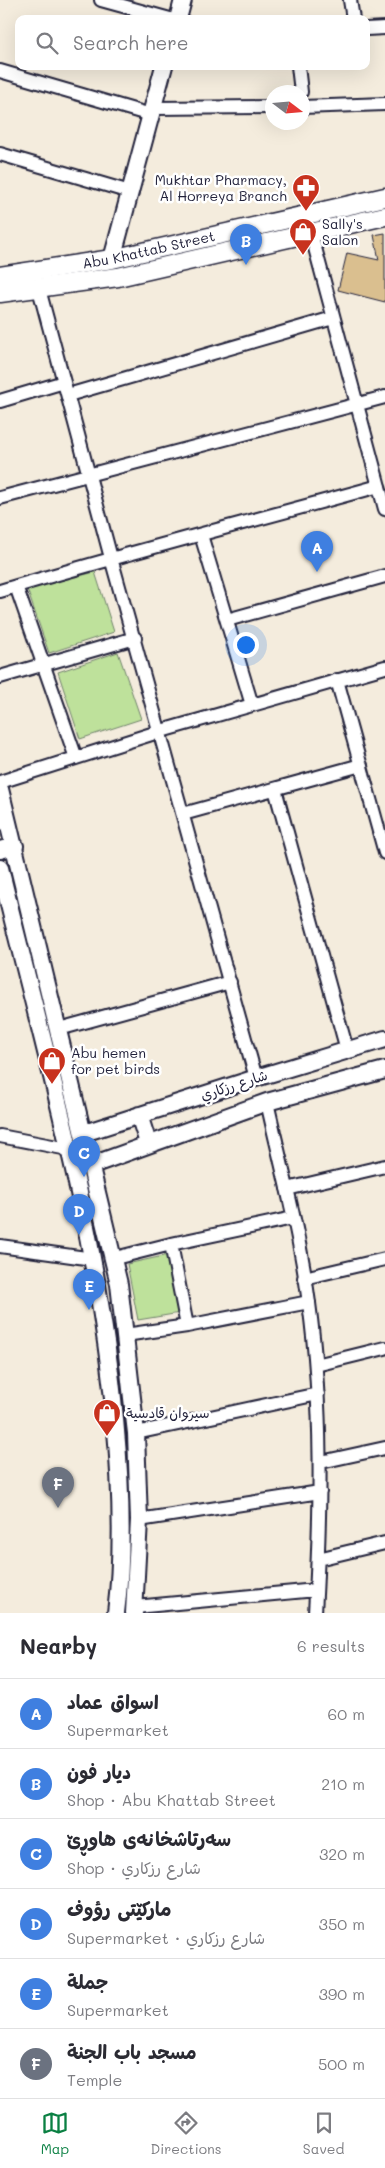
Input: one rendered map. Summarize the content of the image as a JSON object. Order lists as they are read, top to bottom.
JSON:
{
  "streets": {
    "main road": ["Abu Khattab Street"],
    "street": ["شارع رزكاري"]
  },
  "places": {
    "pharmacy": ["Mukhtar Pharmacy, Al Horreya Branch"],
    "shop": ["Sally's Salon", "Abu hemen for pet birds", "سيروان قادسية"]
  },
  "north": "right",
  "page": {
    "search": "Search here",
    "pins": [
      "B",
      "A",
      "C",
      "D",
      "E",
      "F"
    ],
    "heading": ["Nearby", "6 results"],
    "list": [
      {
        "mark": "A",
        "name": "اسواق عماد",
        "note": "Supermarket",
        "value": "60 m"
      },
      {
        "mark": "B",
        "name": "ديار فون",
        "note": "Shop · Abu Khattab Street",
        "value": "210 m"
      },
      {
        "mark": "C",
        "name": "سەرتاشخانەى ھاوڕێ",
        "note": "Shop · شارع رزكاري",
        "value": "320 m"
      },
      {
        "mark": "D",
        "name": "ماركێتى رؤوف",
        "note": "Supermarket · شارع رزكاري",
        "value": "350 m"
      },
      {
        "mark": "E",
        "name": "جملة",
        "note": "Supermarket",
        "value": "390 m"
      },
      {
        "mark": "F",
        "name": "مسجد باب الجنة",
        "note": "Temple",
        "value": "500 m"
      }
    ],
    "nav": ["Map", "Directions", "Saved"]
  }
}
